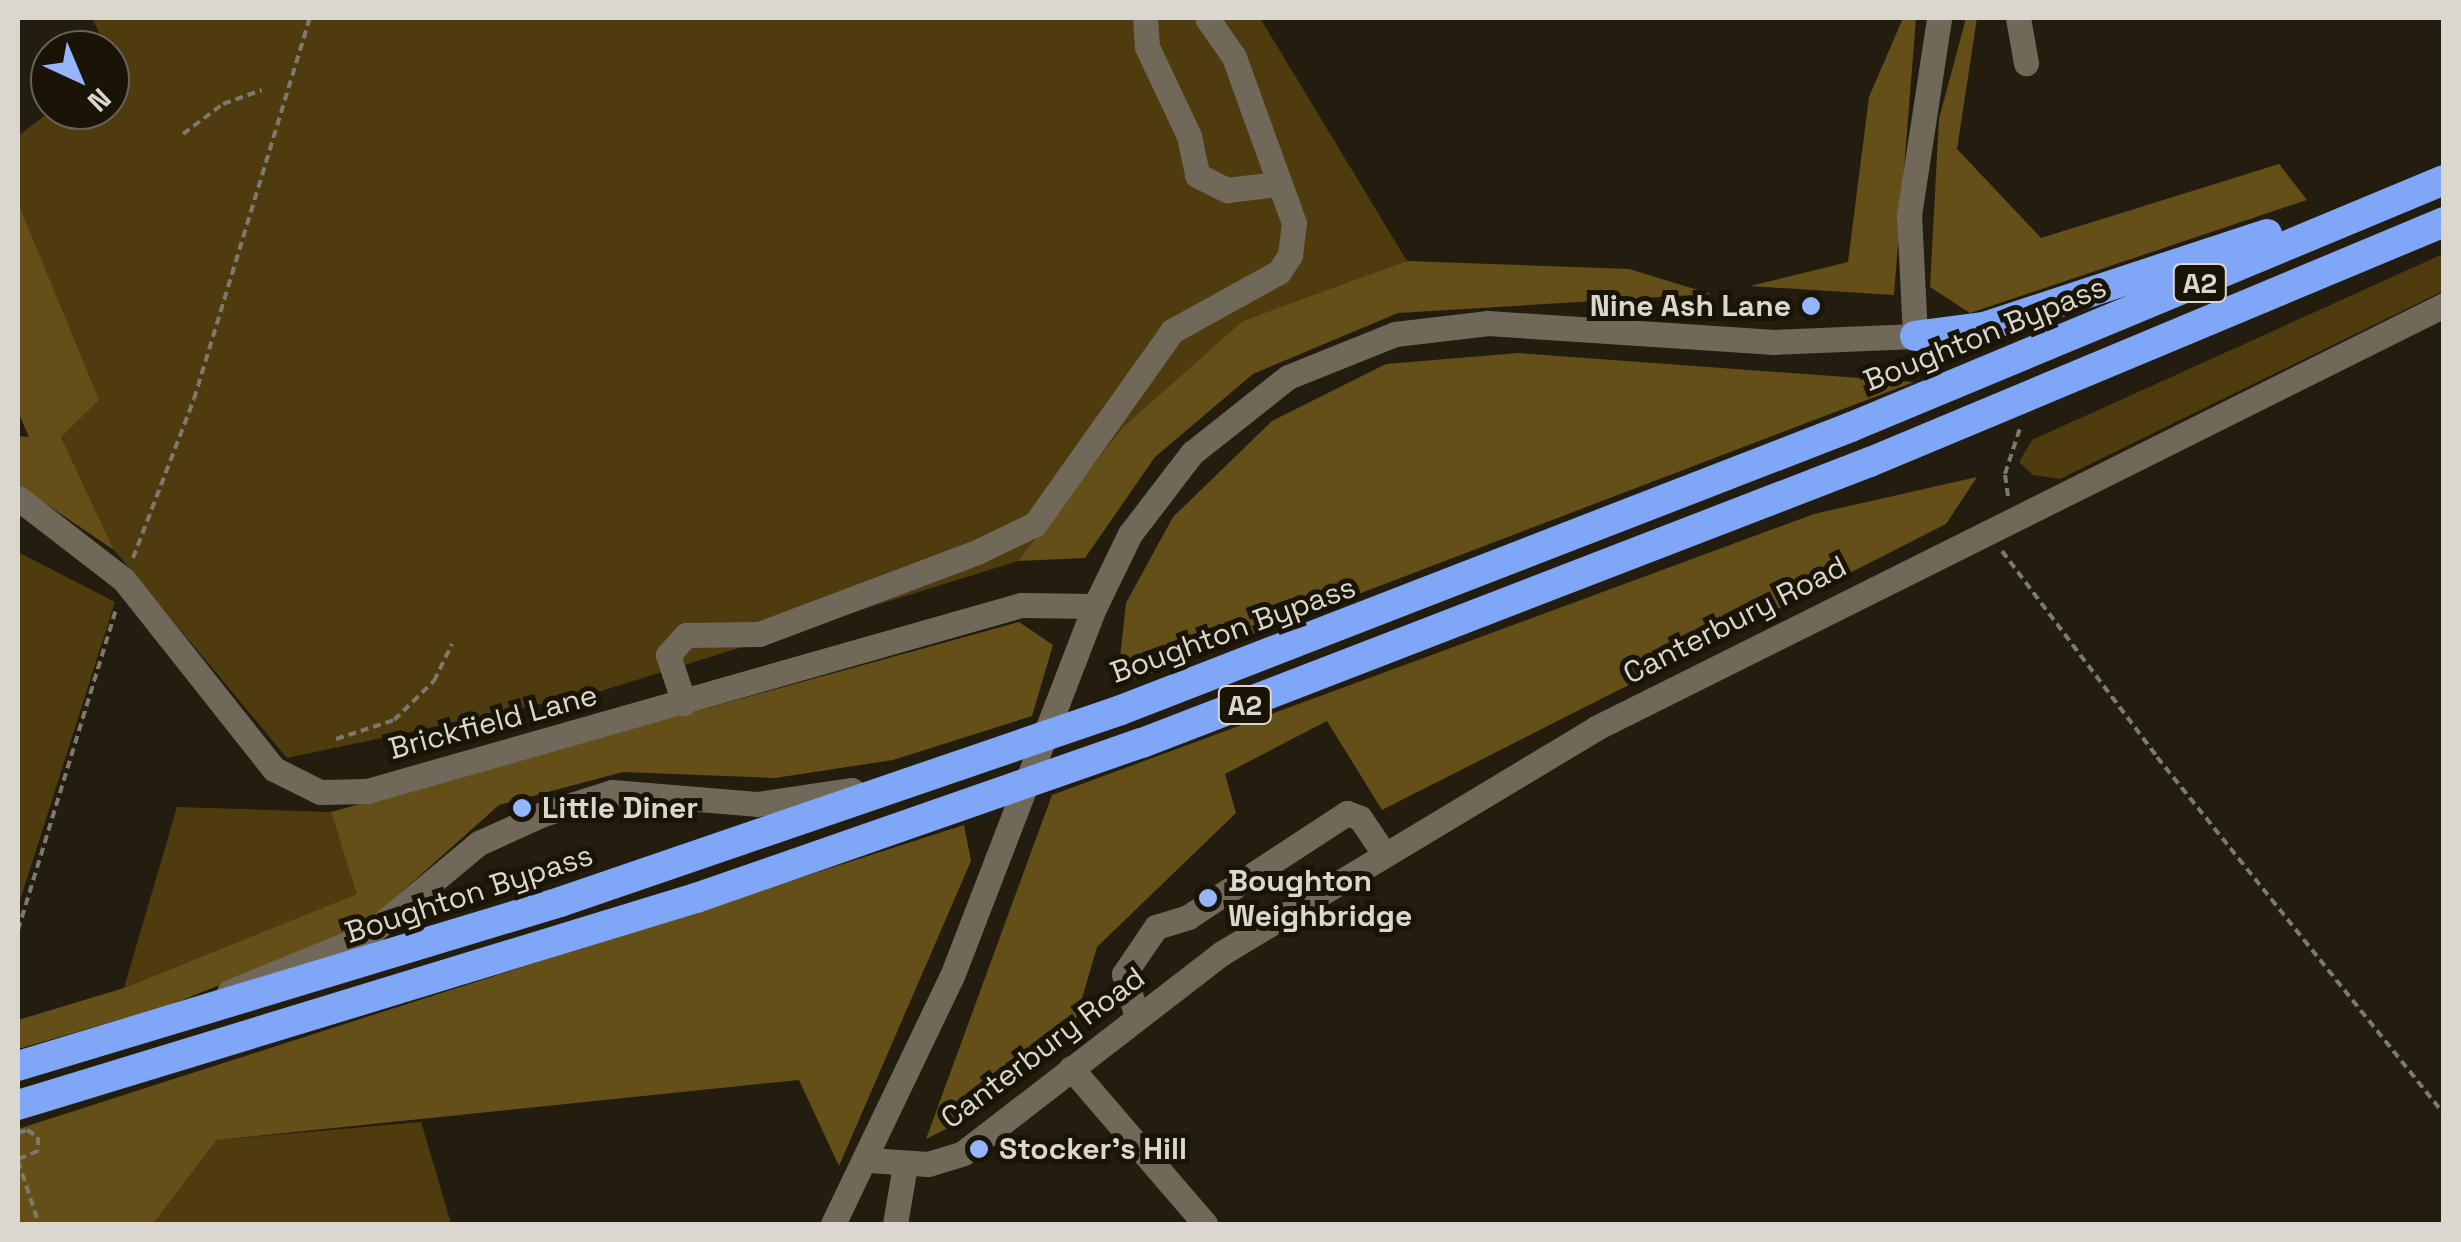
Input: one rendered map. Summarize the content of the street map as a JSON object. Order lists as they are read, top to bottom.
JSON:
{
  "streets": {
    "highway": ["A2", "Boughton Bypass"],
    "street": ["Canterbury Road", "Brickfield Lane"]
  },
  "crossings": [
    ["Canterbury Road", "Brickfield Lane"]
  ],
  "places": [
    "Nine Ash Lane",
    "Little Diner",
    "Boughton Weighbridge",
    "Stocker's Hill"
  ],
  "north": "bottom right"
}
